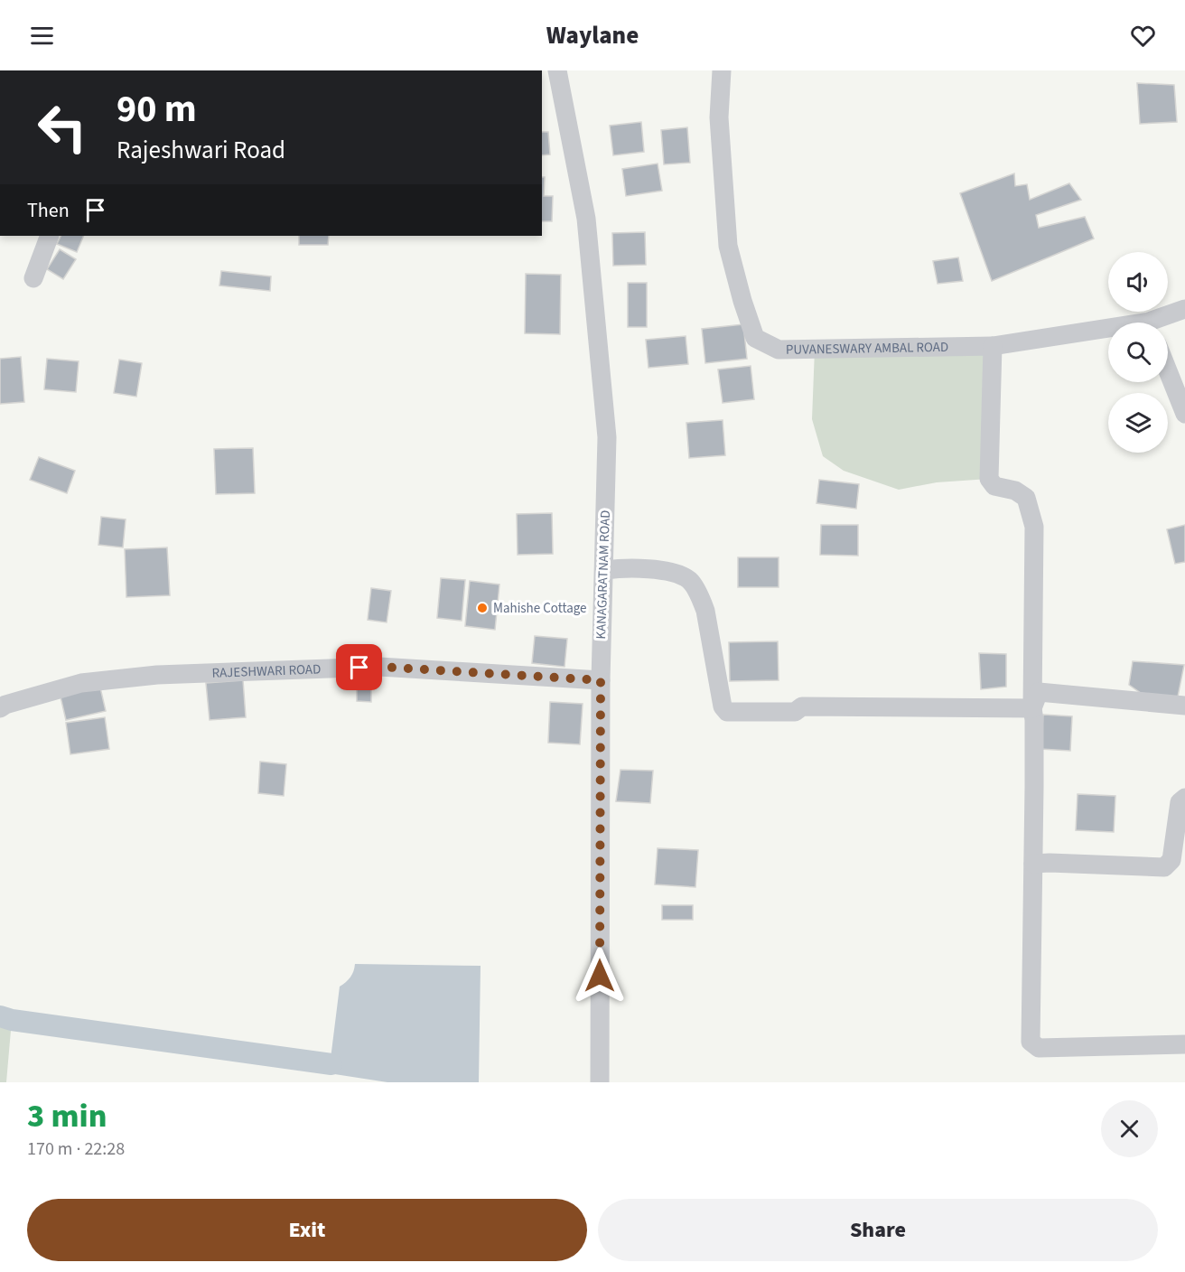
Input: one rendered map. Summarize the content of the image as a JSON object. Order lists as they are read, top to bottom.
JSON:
{
  "streets": {
    "street": ["PUVANESWARY AMBAL ROAD", "KANAGARATNAM ROAD", "RAJESHWARI ROAD"]
  },
  "crossings": [
    ["KANAGARATNAM ROAD", "RAJESHWARI ROAD"]
  ],
  "places": ["Mahishe Cottage"],
  "page": {
    "header": "Waylane",
    "turn": ["90 m", "Rajeshwari Road"],
    "then": "Then",
    "heading": ["3 min", "170 m · 22:28"],
    "buttons": ["Exit", "Share"]
  }
}
